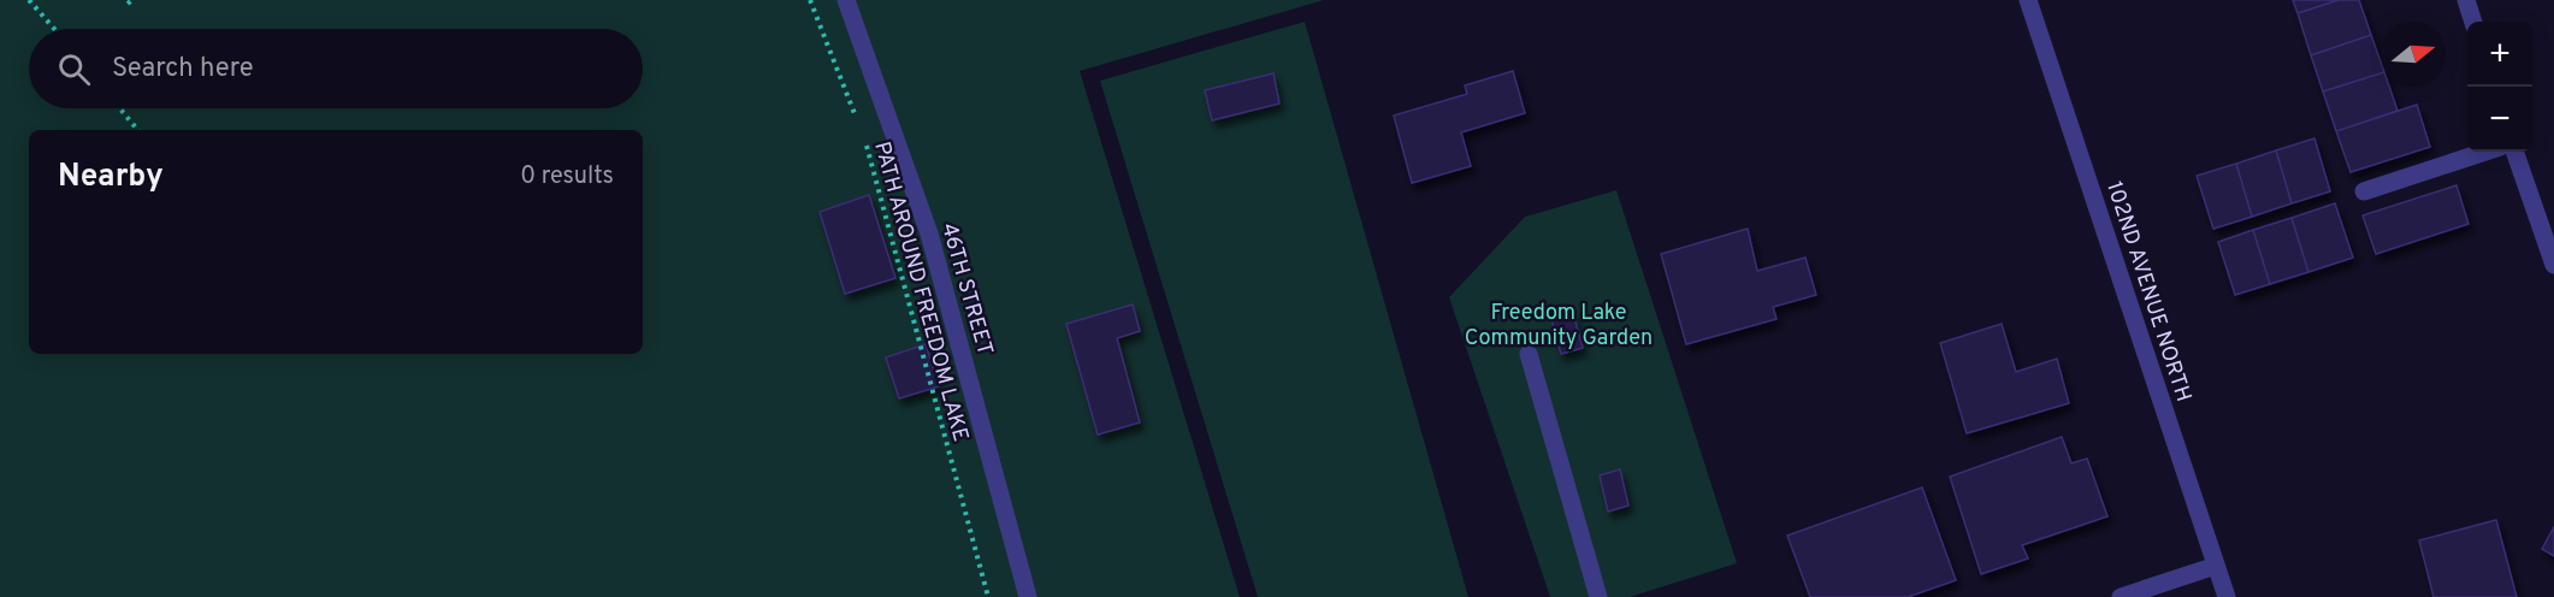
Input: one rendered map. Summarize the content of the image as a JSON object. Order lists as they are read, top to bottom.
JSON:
{
  "streets": {
    "street": ["46TH STREET", "102ND AVENUE NORTH"],
    "path": ["PATH AROUND FREEDOM LAKE"]
  },
  "parks": ["Freedom Lake Community Garden"],
  "north": "right",
  "page": {
    "map_buttons": ["+", "−"],
    "search": "Search here",
    "heading": ["Nearby", "0 results"]
  }
}
